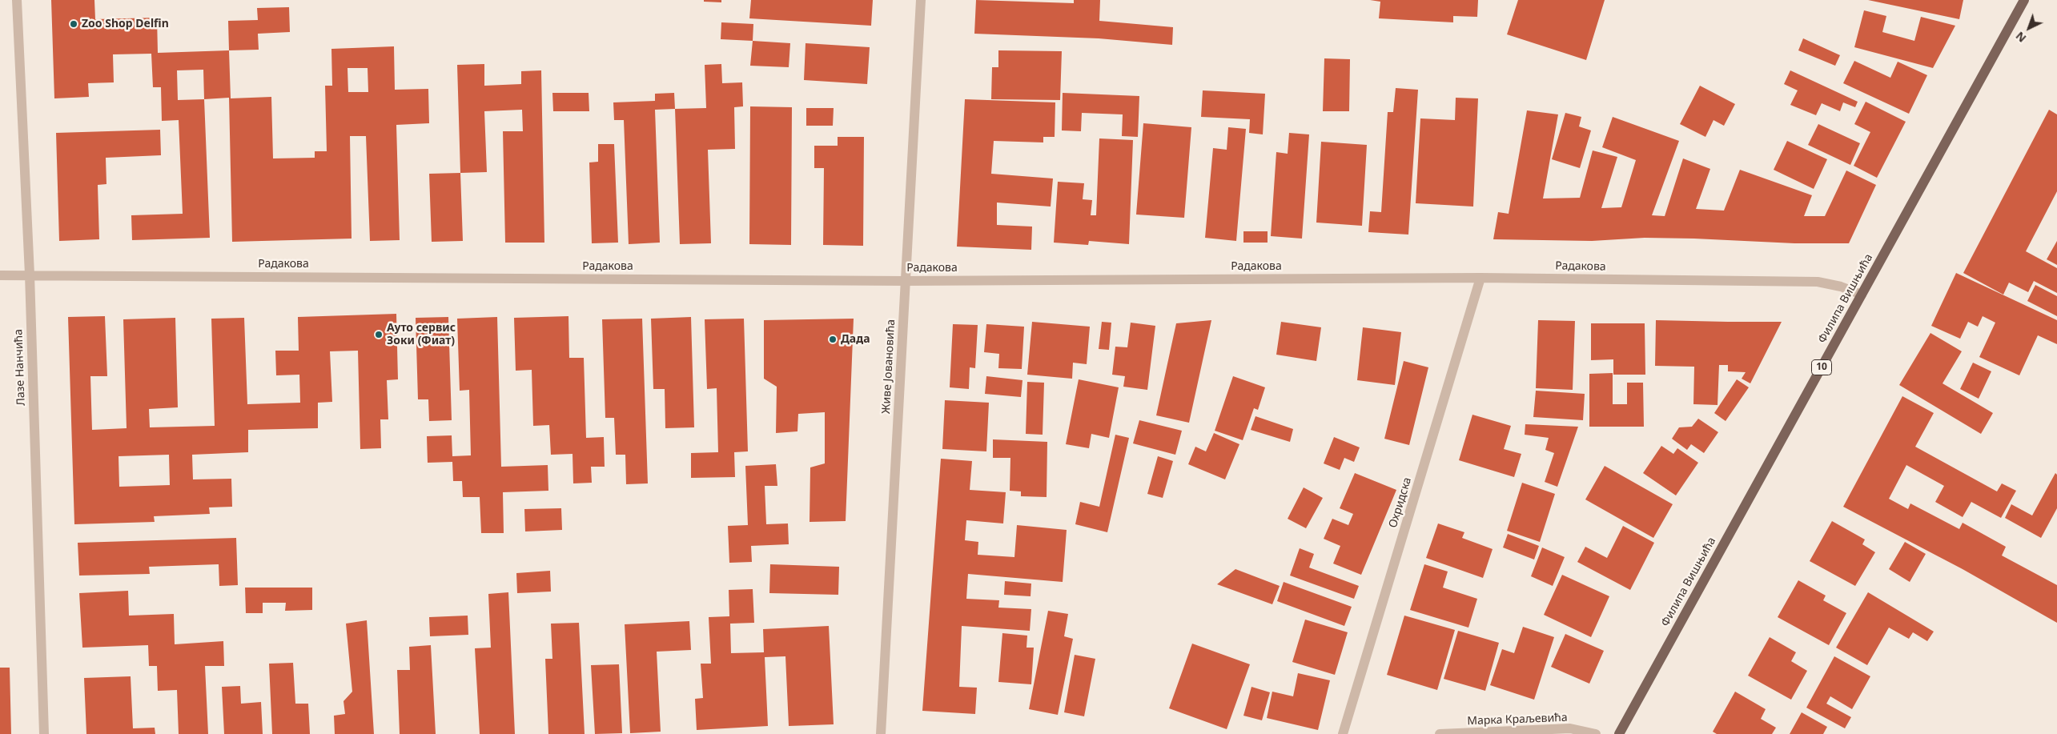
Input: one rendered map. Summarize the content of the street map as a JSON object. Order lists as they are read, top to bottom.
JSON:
{
  "streets": {
    "main road": ["Филипа Вишњића", "10"],
    "street": [
      "Радакова",
      "Живе Јовановића",
      "Лазе Нанчића",
      "Охридска",
      "Марка Краљевића"
    ]
  },
  "crossings": [
    ["Радакова", "Филипа Вишњића"],
    ["Радакова", "Живе Јовановића"],
    ["Радакова", "Лазе Нанчића"],
    ["Радакова", "Охридска"]
  ],
  "places": ["Zoo Shop Delfin", "Ауто сервис Зоки (Фиат)", "Дада"],
  "north": "bottom left"
}
